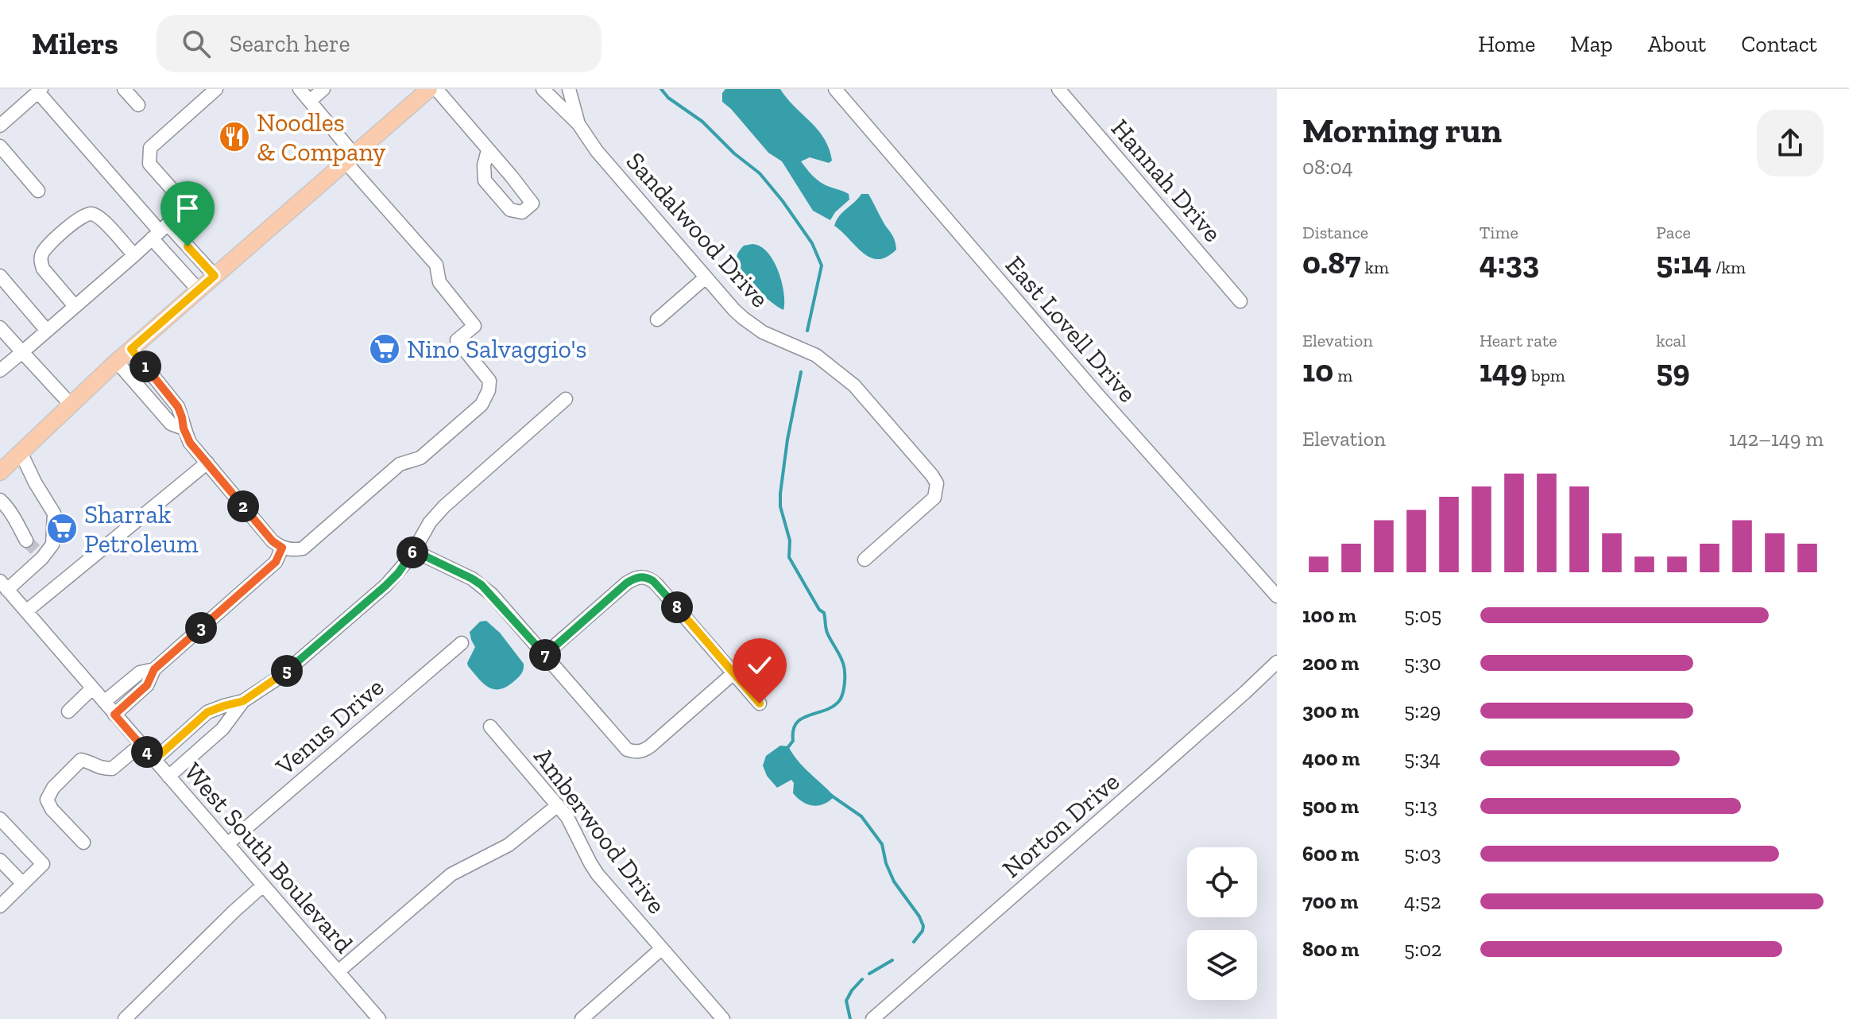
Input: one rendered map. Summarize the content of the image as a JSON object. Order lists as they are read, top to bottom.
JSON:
{
  "streets": {
    "street": [
      "Hannah Drive",
      "Sandalwood Drive",
      "East Lovell Drive",
      "Venus Drive",
      "Norton Drive",
      "Amberwood Drive",
      "West South Boulevard"
    ]
  },
  "crossings": [
    ["Venus Drive", "West South Boulevard"]
  ],
  "places": {
    "restaurant": ["Noodles & Company"],
    "supermarket": ["Nino Salvaggio's", "Sharrak Petroleum"]
  },
  "page": {
    "header": "Milers",
    "search": "Search here",
    "nav": [
      "Home",
      "Map",
      "About",
      "Contact"
    ],
    "heading": ["Morning run", "08:04"],
    "stats": [
      ["Distance", "0.87 km"],
      ["Time", "4:33"],
      ["Pace", "5:14 /km"],
      ["Elevation", "10 m"],
      ["Heart rate", "149 bpm"],
      ["kcal", "59"]
    ],
    "pins": [
      "1",
      "2",
      "6",
      "8",
      "3",
      "7",
      "5",
      "4"
    ],
    "chart": ["Elevation", "142–149 m"],
    "list": [
      {
        "name": "100 m",
        "note": "5:05"
      },
      {
        "name": "200 m",
        "note": "5:30"
      },
      {
        "name": "300 m",
        "note": "5:29"
      },
      {
        "name": "400 m",
        "note": "5:34"
      },
      {
        "name": "500 m",
        "note": "5:13"
      },
      {
        "name": "600 m",
        "note": "5:03"
      },
      {
        "name": "700 m",
        "note": "4:52"
      },
      {
        "name": "800 m",
        "note": "5:02"
      }
    ]
  }
}
